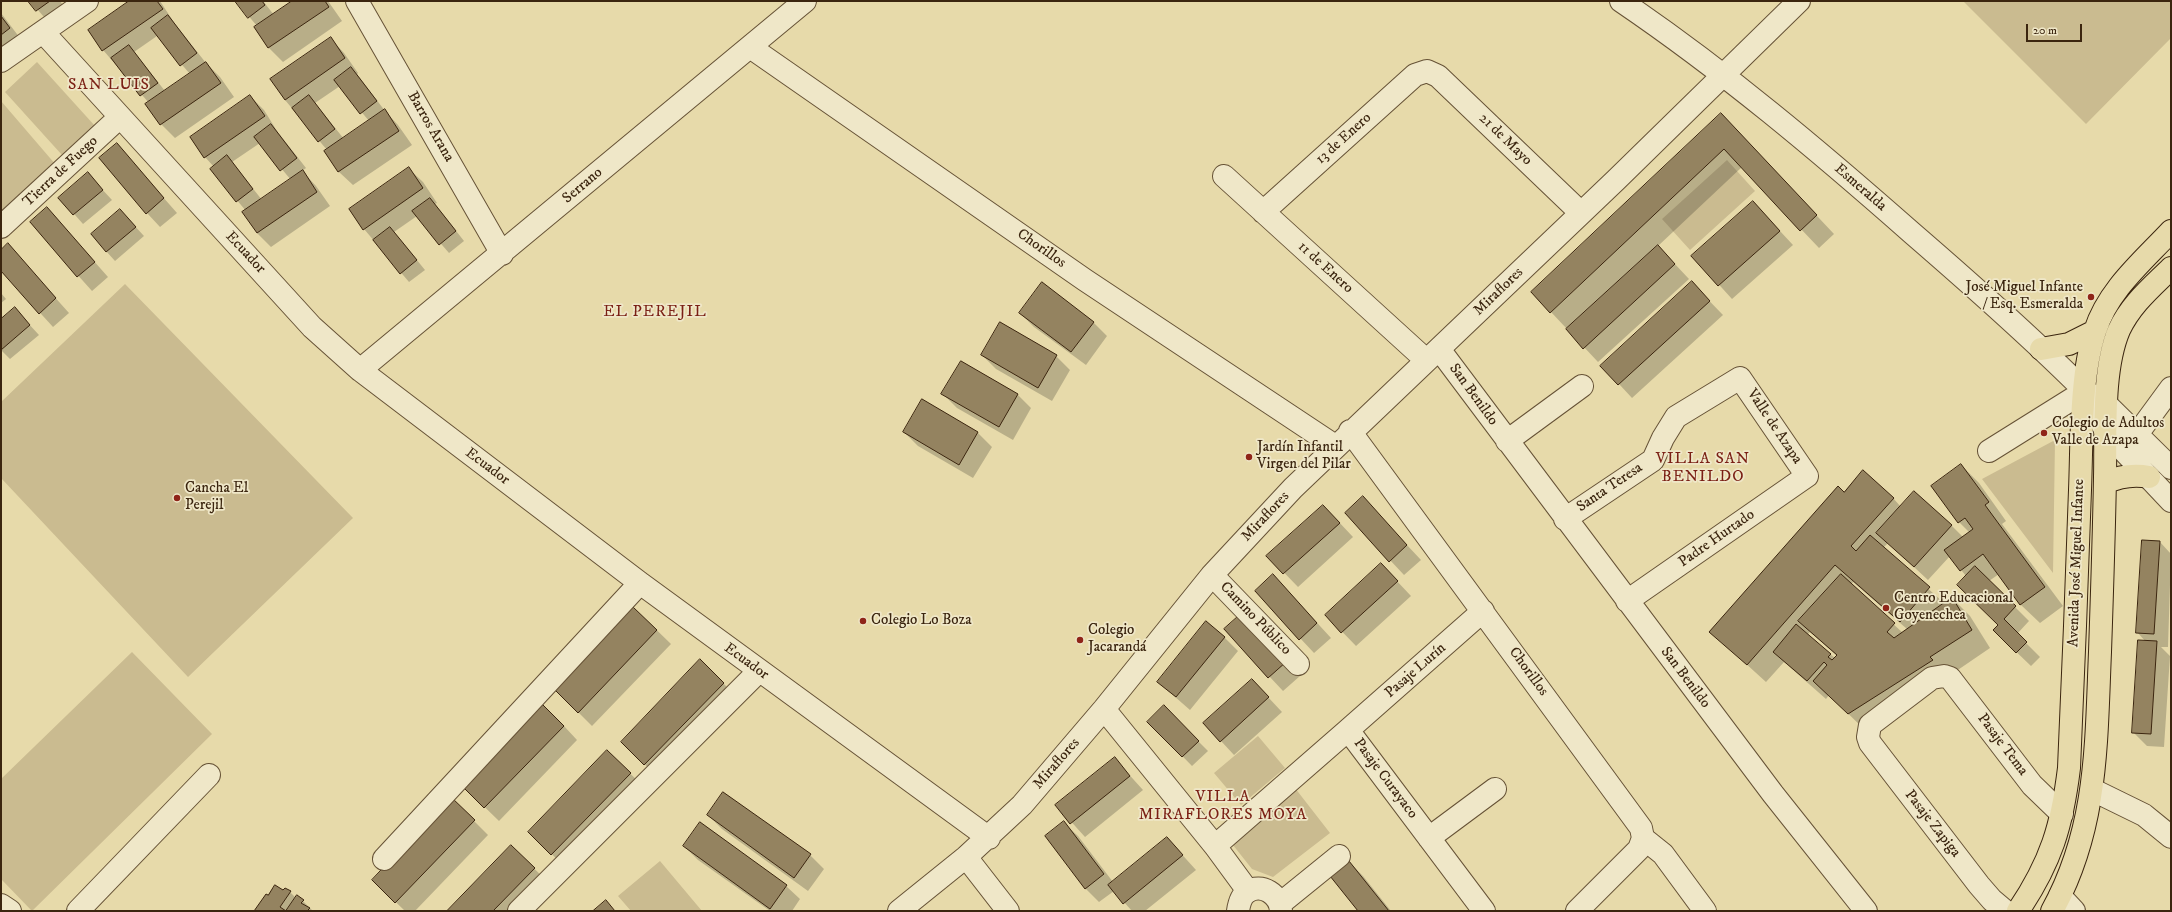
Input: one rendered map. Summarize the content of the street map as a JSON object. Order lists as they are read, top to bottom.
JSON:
{
  "streets": {
    "main road": ["Avenida José Miguel Infante"],
    "street": [
      "Barros Arana",
      "13 de Enero",
      "21 de Mayo",
      "Tierra de Fuego",
      "Serrano",
      "Esmeralda",
      "Chorillos",
      "Ecuador",
      "11 de Enero",
      "Miraflores",
      "San Benildo",
      "Valle de Azapa",
      "Santa Teresa",
      "Padre Hurtado",
      "Camino Público",
      "Pasaje Lurín",
      "Pasaje Tema",
      "Pasaje Curayaco",
      "Pasaje Zapiga"
    ]
  },
  "crossings": [
    ["Barros Arana", "Serrano"],
    ["13 de Enero", "21 de Mayo"],
    ["13 de Enero", "11 de Enero"],
    ["21 de Mayo", "Miraflores"],
    ["Tierra de Fuego", "Ecuador"],
    ["Serrano", "Chorillos"],
    ["Serrano", "Ecuador"],
    ["Esmeralda", "Miraflores"],
    ["Esmeralda", "Avenida José Miguel Infante"],
    ["Chorillos", "Miraflores"],
    ["Chorillos", "Pasaje Lurín"],
    ["Ecuador", "Miraflores"],
    ["11 de Enero", "Miraflores"],
    ["11 de Enero", "San Benildo"],
    ["Miraflores", "San Benildo"],
    ["Miraflores", "Camino Público"],
    ["San Benildo", "Santa Teresa"],
    ["San Benildo", "Padre Hurtado"],
    ["Valle de Azapa", "Santa Teresa"],
    ["Valle de Azapa", "Padre Hurtado"],
    ["Avenida José Miguel Infante", "Pasaje Tema"],
    ["Pasaje Lurín", "Pasaje Curayaco"],
    ["Pasaje Tema", "Pasaje Zapiga"]
  ],
  "districts": [
    "SAN LUIS",
    "EL PEREJIL",
    "VILLA SAN BENILDO",
    "VILLA MIRAFLORES MOYA"
  ],
  "places": [
    "José Miguel Infante / Esq. Esmeralda",
    "Colegio de Adultos Valle de Azapa",
    "Jardín Infantil Virgen del Pilar",
    "Cancha El Perejil",
    "Centro Educacional Goyenechea",
    "Colegio Lo Boza",
    "Colegio Jacarandá"
  ],
  "scale_bar": "20 m"
}
